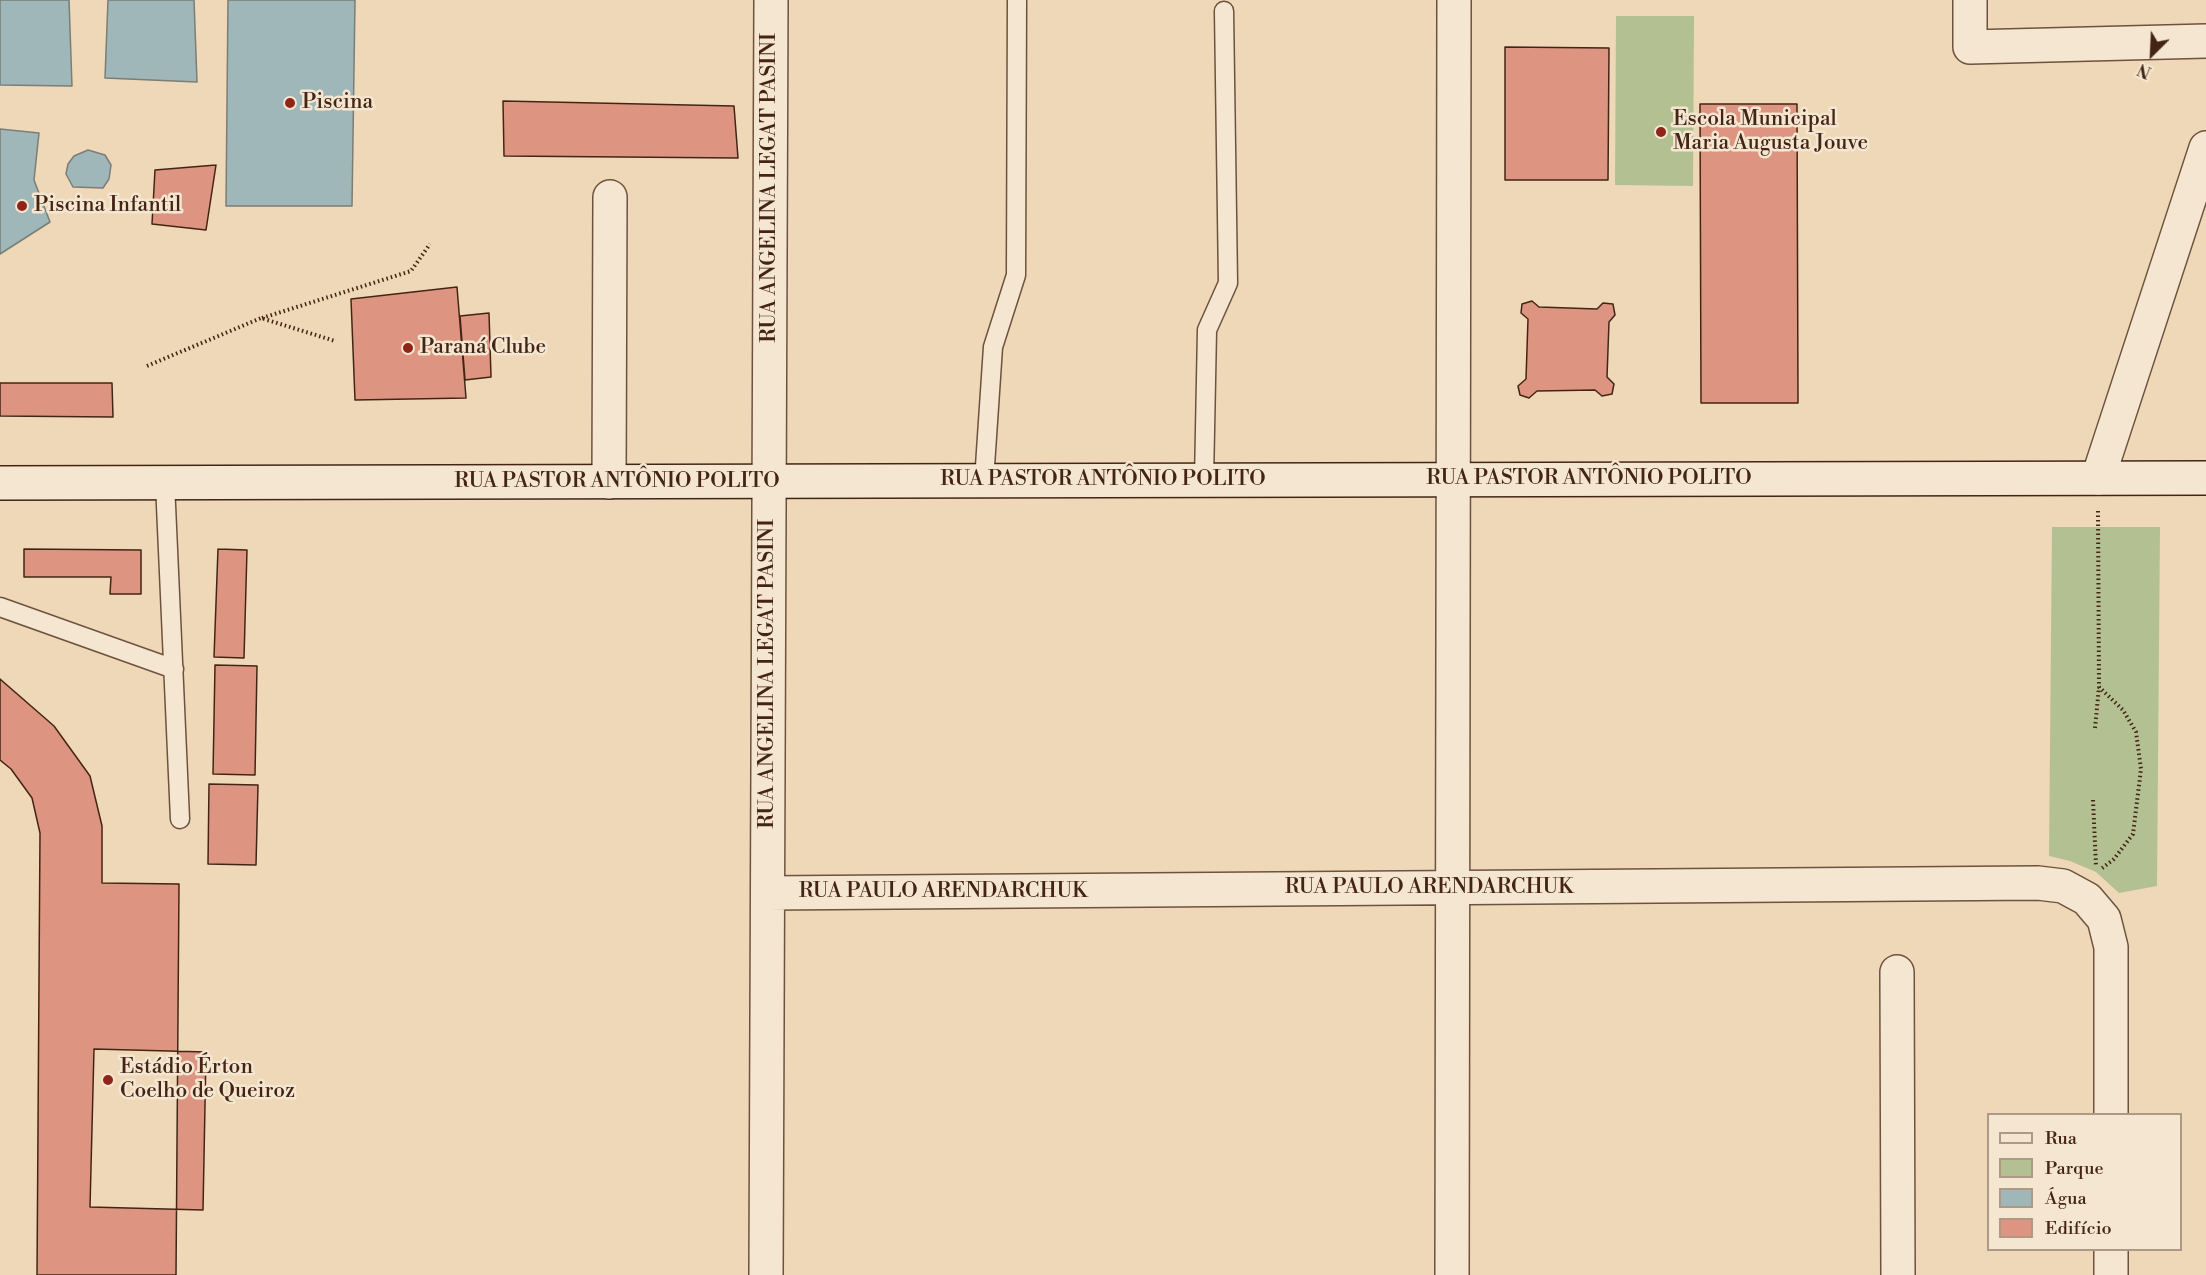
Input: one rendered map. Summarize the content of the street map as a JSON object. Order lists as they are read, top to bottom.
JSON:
{
  "streets": {
    "street": ["RUA ANGELINA LEGAT PASINI", "RUA PASTOR ANTÔNIO POLITO", "RUA PAULO ARENDARCHUK"]
  },
  "crossings": [
    ["RUA ANGELINA LEGAT PASINI", "RUA PASTOR ANTÔNIO POLITO"],
    ["RUA ANGELINA LEGAT PASINI", "RUA PAULO ARENDARCHUK"]
  ],
  "places": [
    "Piscina",
    "Escola Municipal Maria Augusta Jouve",
    "Piscina Infantil",
    "Paraná Clube",
    "Estádio Érton Coelho de Queiroz"
  ],
  "legend": [
    "Rua",
    "Parque",
    "Água",
    "Edifício"
  ],
  "north": "bottom left"
}
